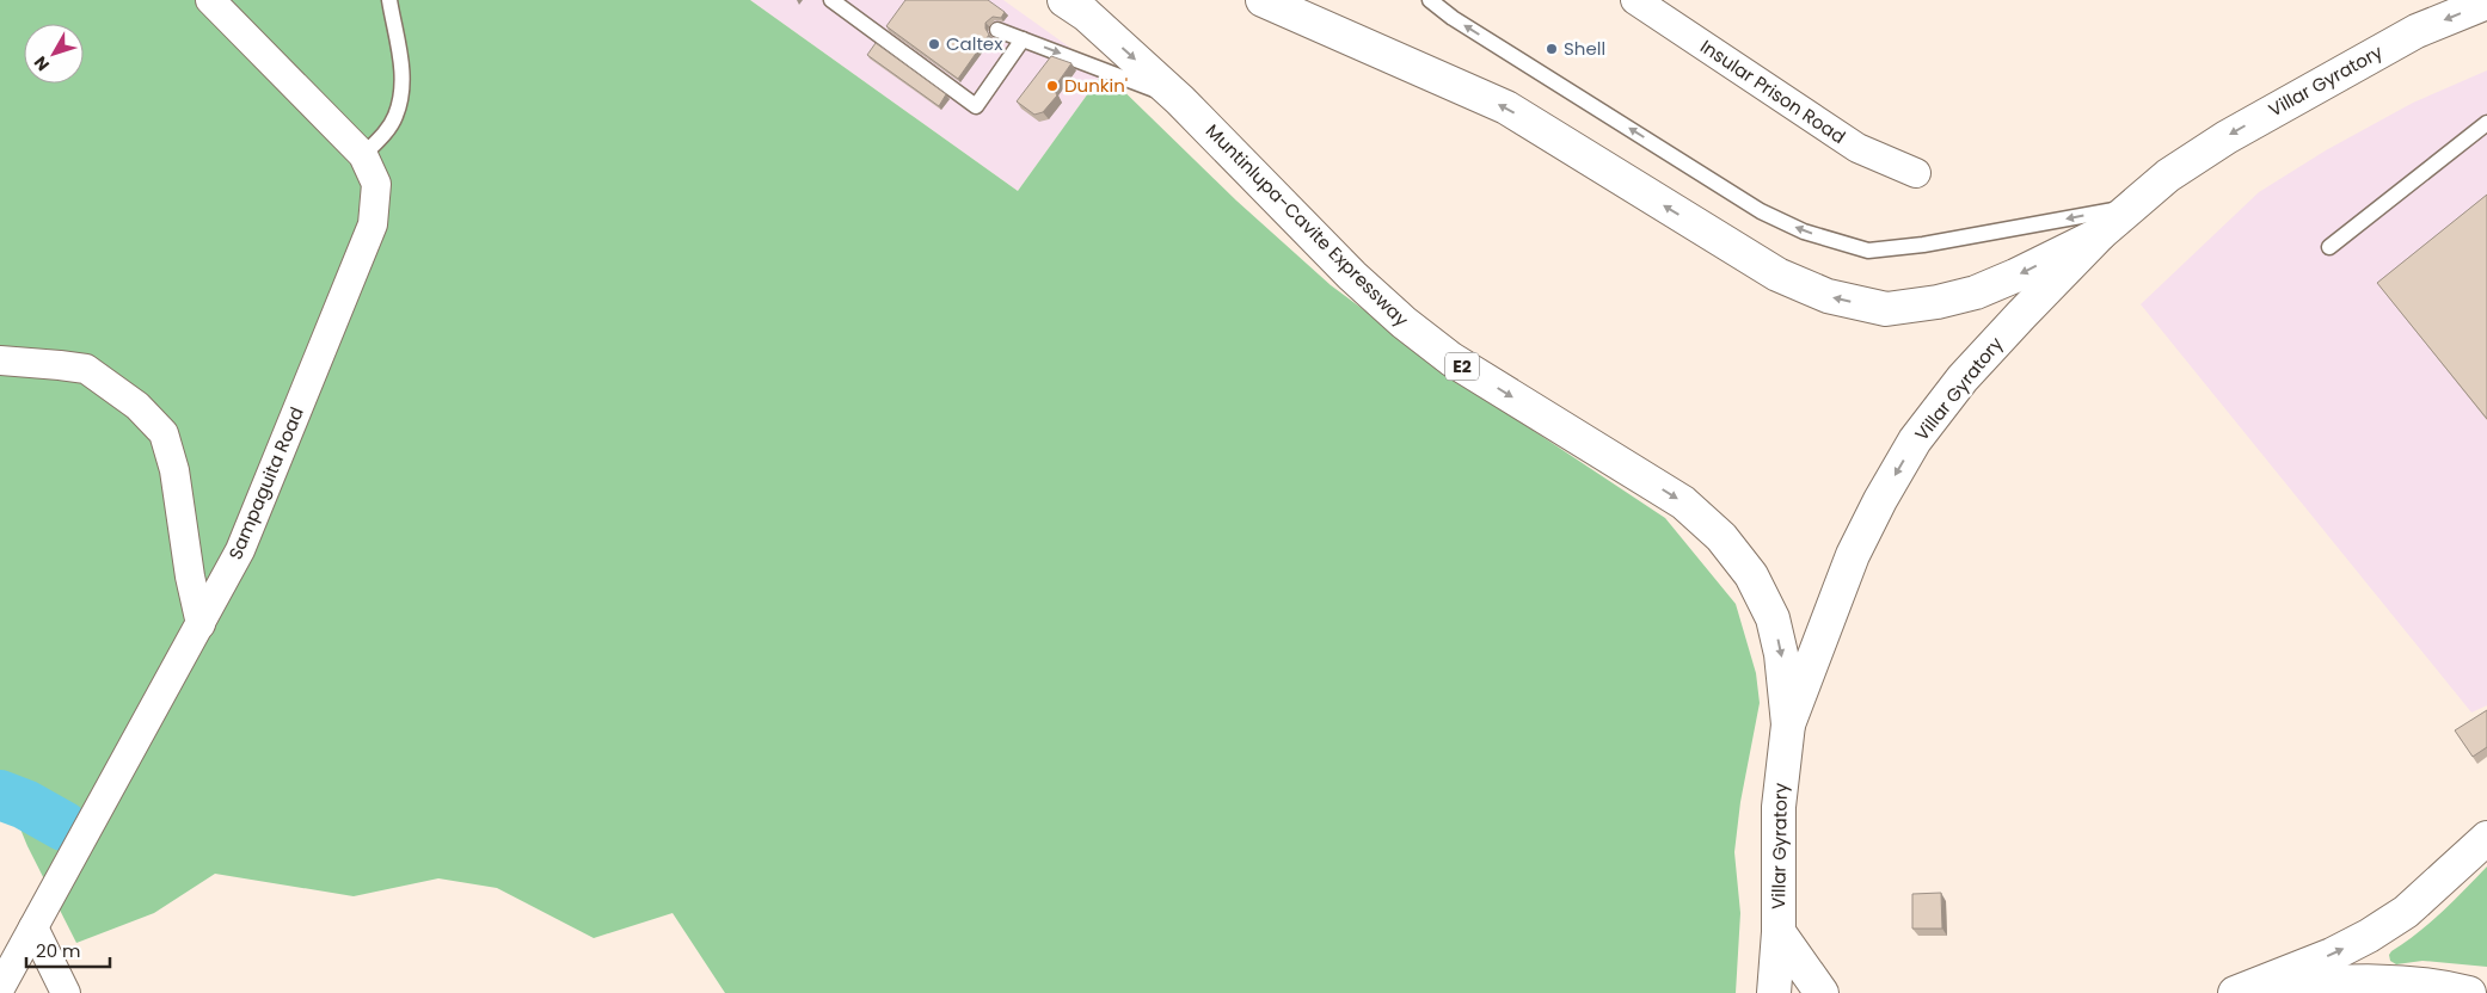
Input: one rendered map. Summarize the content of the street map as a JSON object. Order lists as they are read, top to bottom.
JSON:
{
  "streets": {
    "main road": ["Villar Gyratory", "Muntinlupa-Cavite Expressway", "E2"],
    "street": ["Insular Prison Road", "Sampaguita Road"]
  },
  "crossings": [
    ["Villar Gyratory", "Muntinlupa-Cavite Expressway"]
  ],
  "one_way": ["Villar Gyratory", "Muntinlupa-Cavite Expressway"],
  "places": ["Caltex", "Shell", "Dunkin'"],
  "scale_bar": "20 m",
  "north": "bottom left"
}
